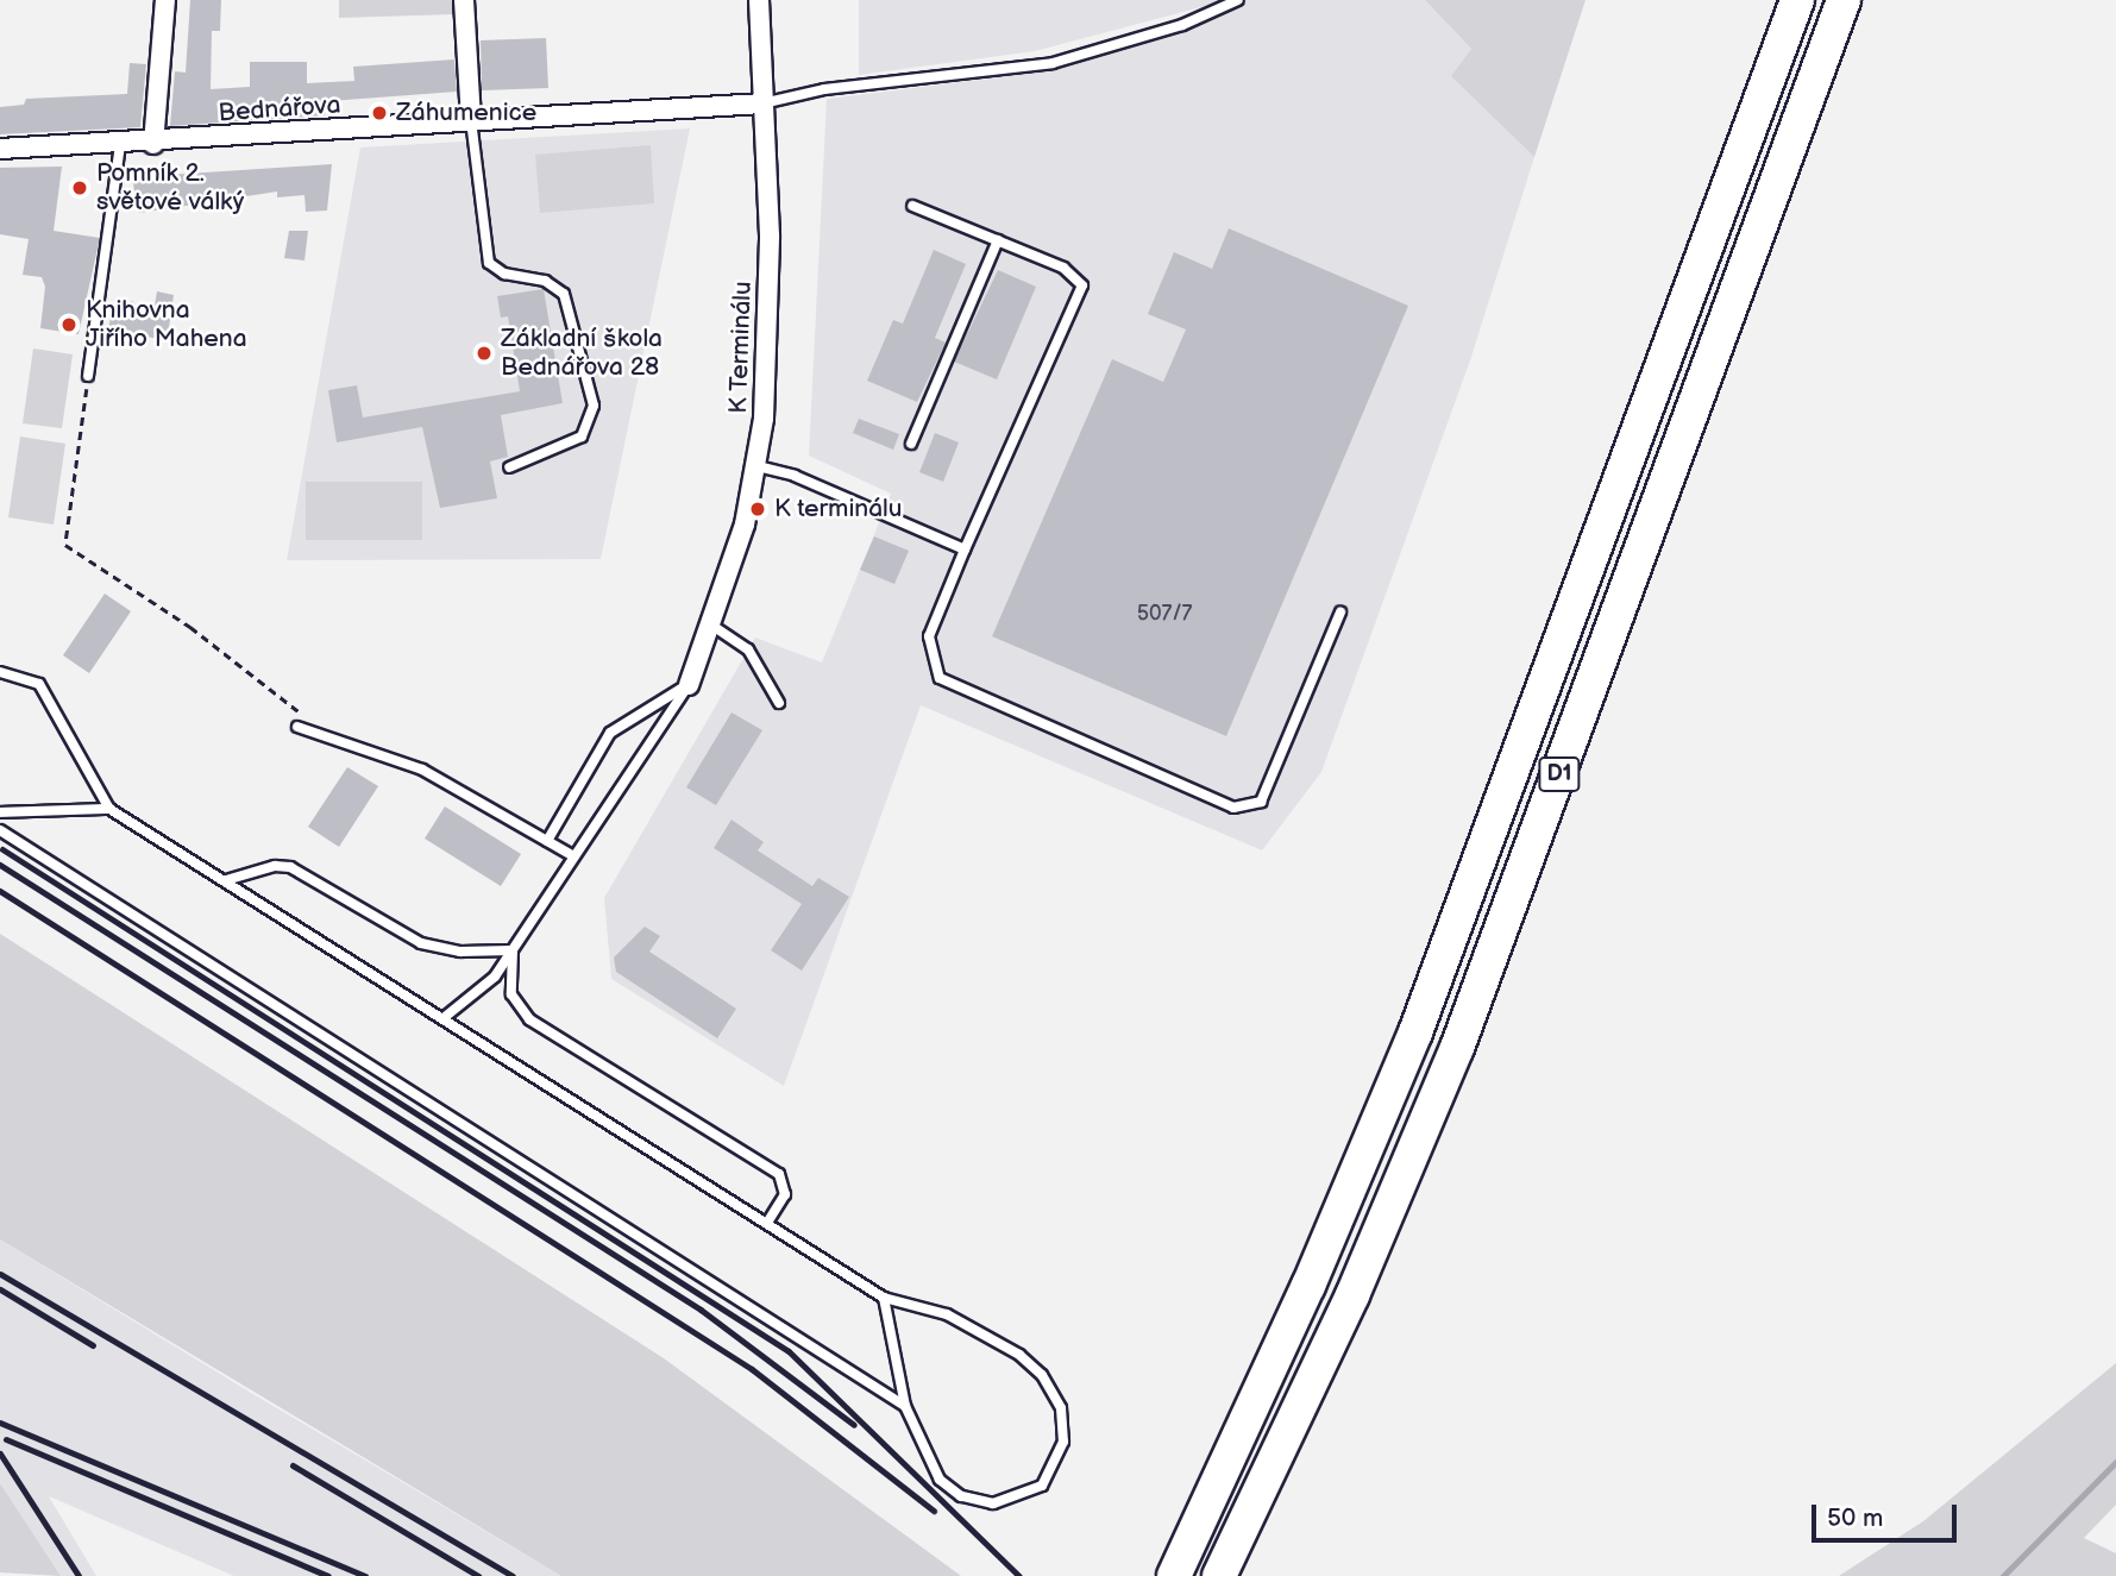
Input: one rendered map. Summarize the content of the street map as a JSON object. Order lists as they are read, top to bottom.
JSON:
{
  "streets": {
    "highway": ["D1"],
    "street": ["Bednářova", "K Terminálu"]
  },
  "crossings": [
    ["Bednářova", "K Terminálu"]
  ],
  "places": [
    "Záhumenice",
    "Pomník 2. světové válký",
    "Knihovna Jiřího Mahena",
    "Základní škola Bednářova 28",
    "K terminálu"
  ],
  "house_numbers": ["507/7"],
  "scale_bar": "50 m"
}
